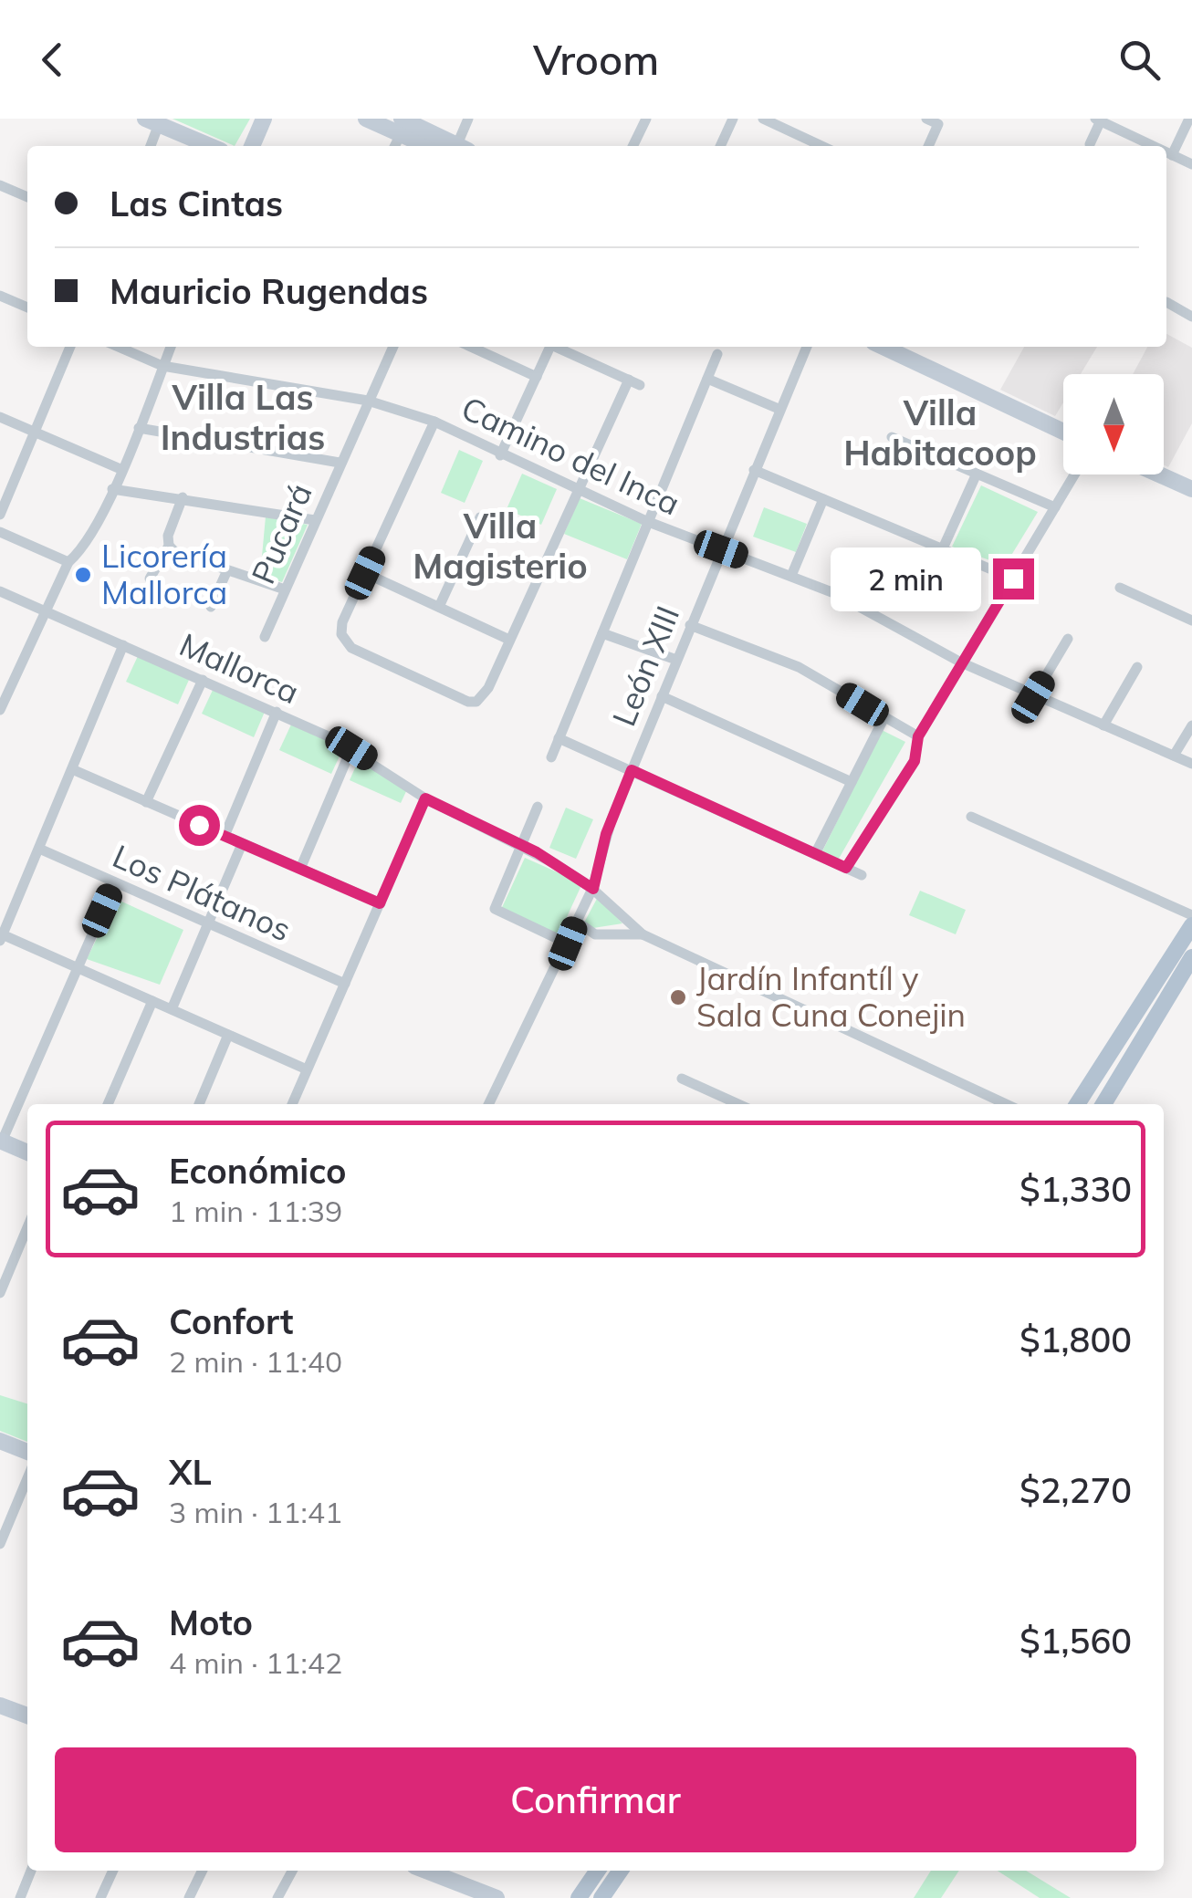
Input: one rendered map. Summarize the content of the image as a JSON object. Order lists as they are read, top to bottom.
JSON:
{
  "streets": {
    "street": [
      "Camino del Inca",
      "Pucará",
      "León XIII",
      "Mallorca",
      "Los Plátanos"
    ]
  },
  "crossings": [
    ["Camino del Inca", "Pucará"],
    ["Camino del Inca", "León XIII"],
    ["León XIII", "Mallorca"]
  ],
  "districts": ["Villa Las Industrias", "Villa Habitacoop", "Villa Magisterio"],
  "places": ["Licorería Mallorca", "Jardín Infantíl y Sala Cuna Conejin"],
  "north": "bottom",
  "page": {
    "header": "Vroom",
    "banner": ["Las Cintas", "Mauricio Rugendas"],
    "bubble": "2 min",
    "list": [
      {
        "name": "Económico",
        "note": "1 min · 11:39",
        "value": "$1,330"
      },
      {
        "name": "Confort",
        "note": "2 min · 11:40",
        "value": "$1,800"
      },
      {
        "name": "XL",
        "note": "3 min · 11:41",
        "value": "$2,270"
      },
      {
        "name": "Moto",
        "note": "4 min · 11:42",
        "value": "$1,560"
      }
    ],
    "buttons": "Confirmar"
  }
}
